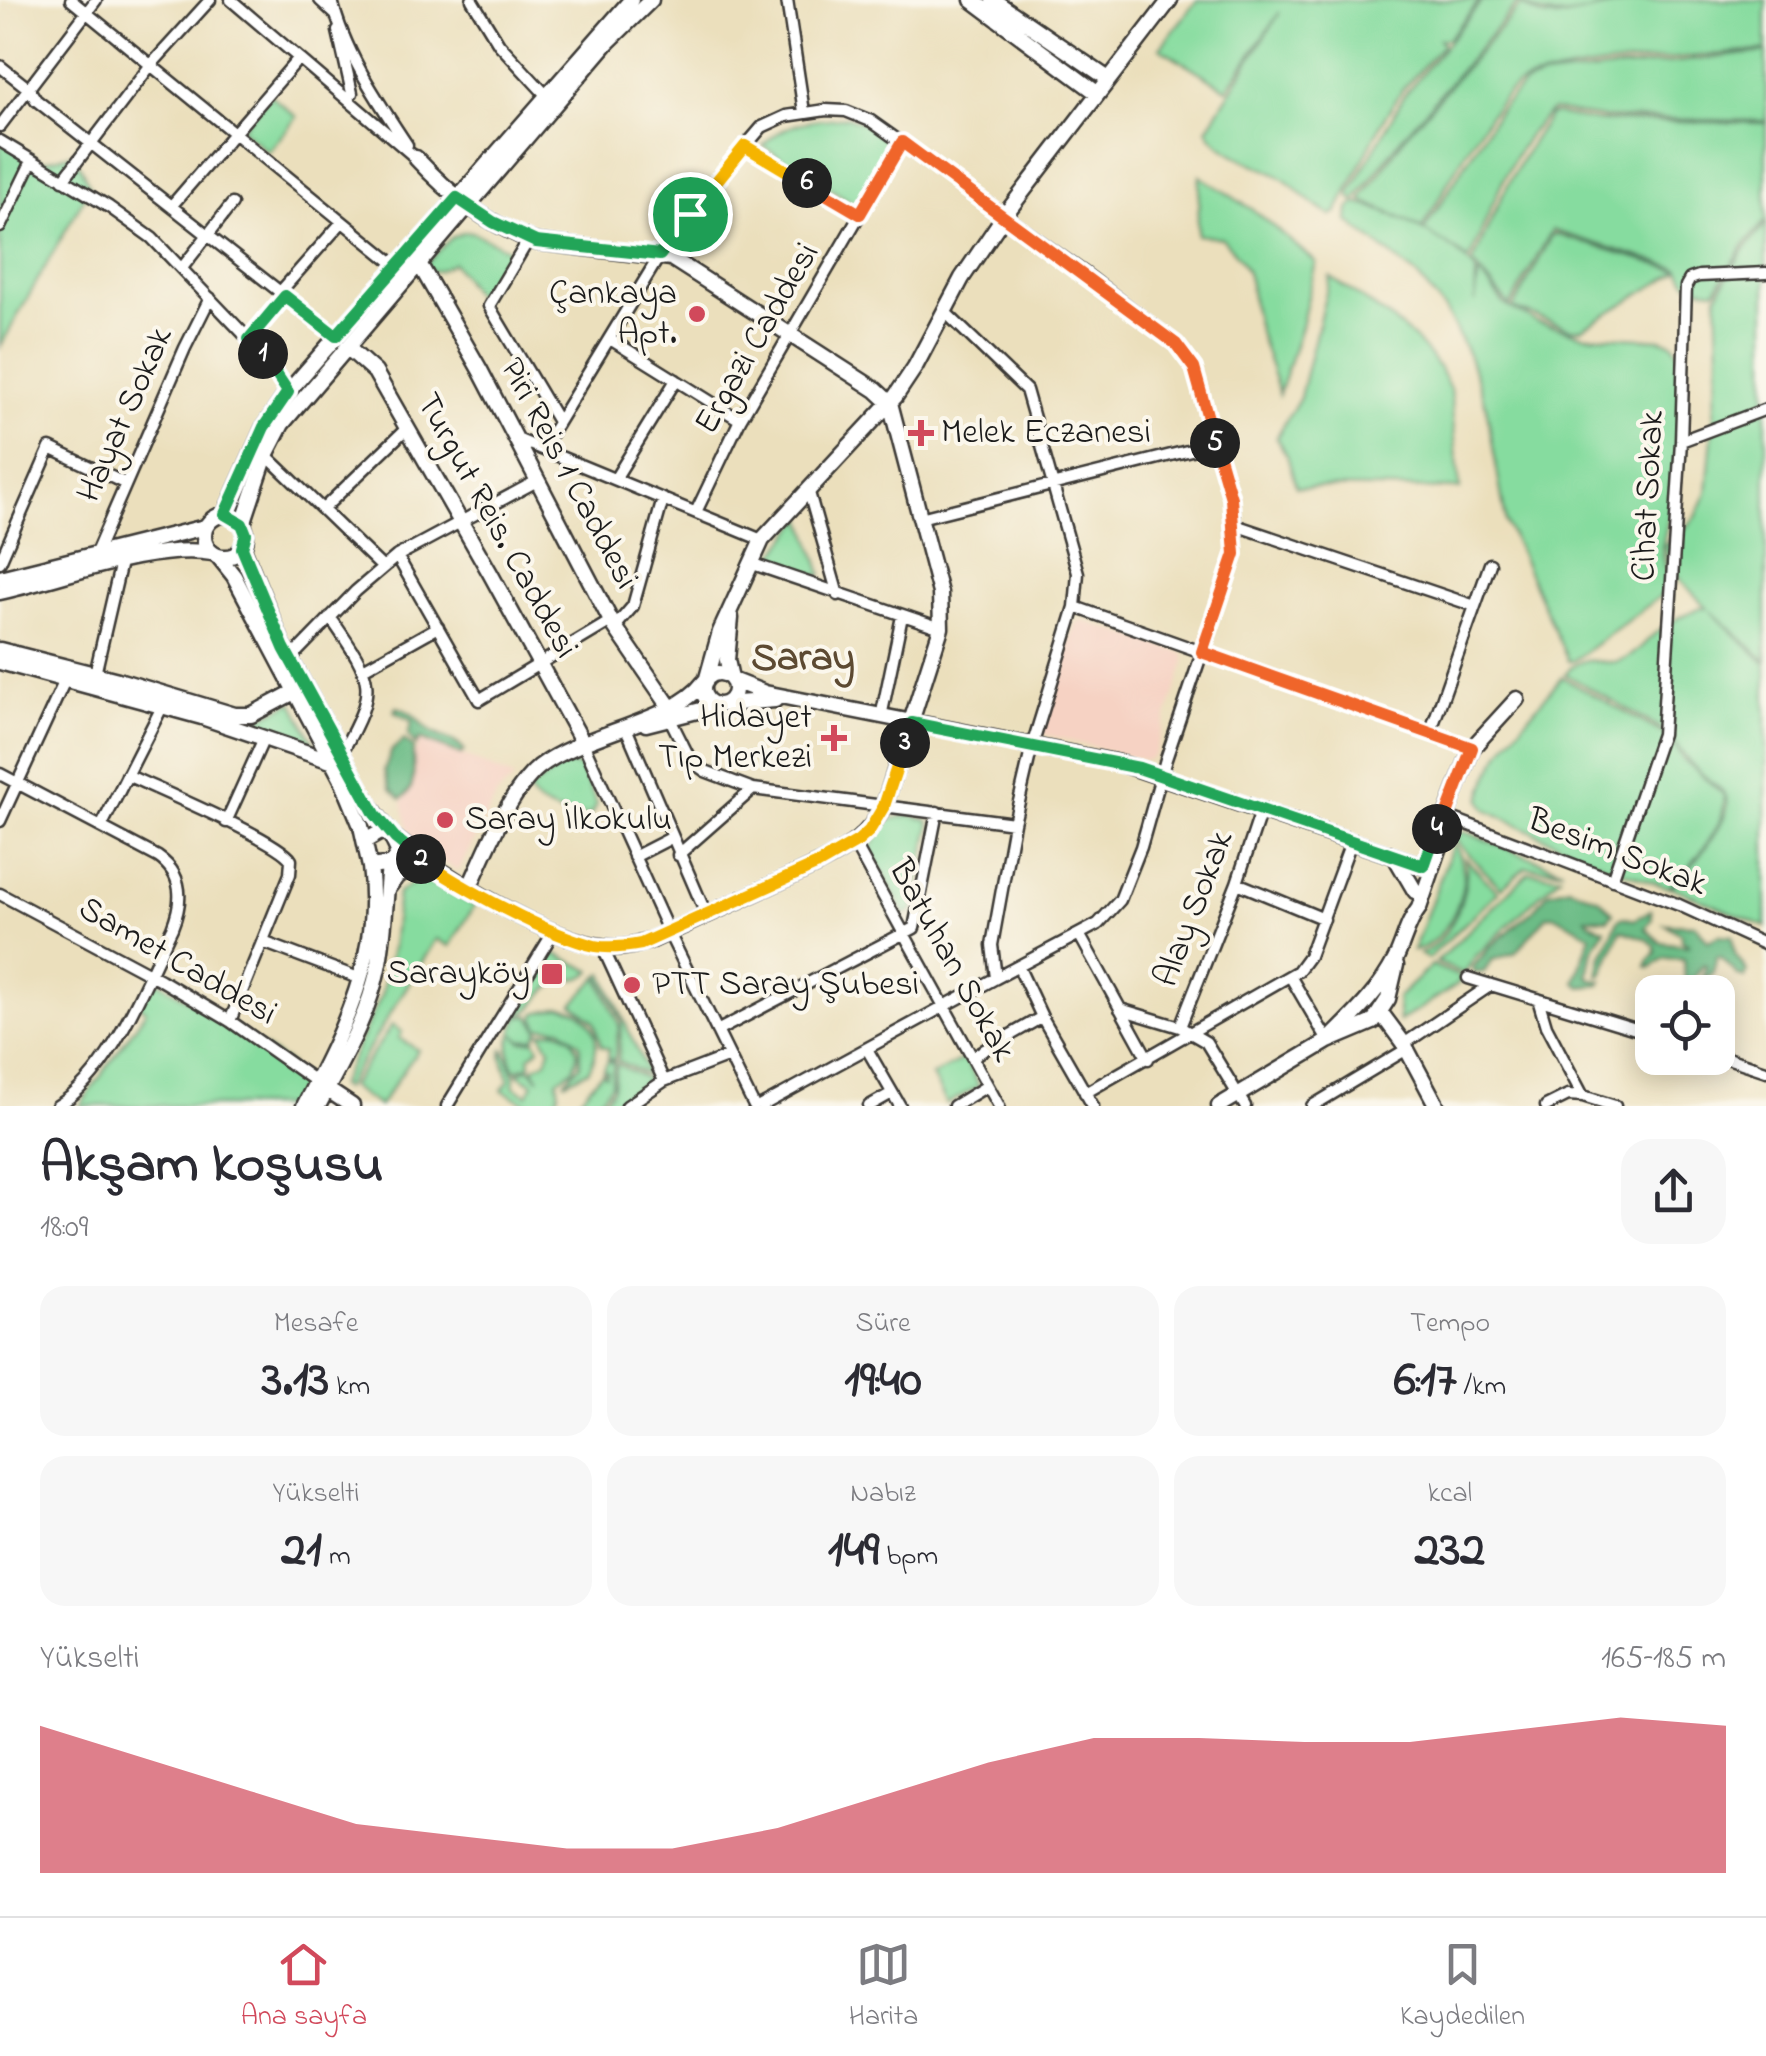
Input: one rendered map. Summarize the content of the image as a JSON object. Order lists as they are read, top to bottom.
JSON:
{
  "streets": {
    "street": [
      "Ergazi Caddesi",
      "Hayat Sokak",
      "Piri Reis 1 Caddesi",
      "Cihat Sokak",
      "Turgut Reis. Caddesi",
      "Besim Sokak",
      "Alay Sokak",
      "Batuhan Sokak",
      "Samet Caddesi"
    ]
  },
  "crossings": [
    ["Cihat Sokak", "Besim Sokak"]
  ],
  "districts": ["Saray"],
  "places": {
    "other": ["Çankaya Apt.", "Saray İlkokulu", "PTT Saray Şubesi"],
    "health": ["Melek Eczanesi", "Hidayet Tıp Merkezi"],
    "transit": ["Sarayköy"]
  },
  "page": {
    "pins": [
      "6",
      "1",
      "5",
      "3",
      "4",
      "2"
    ],
    "heading": ["Akşam koşusu", "18:09"],
    "stats": [
      ["Mesafe", "3.13 km"],
      ["Süre", "19:40"],
      ["Tempo", "6:17 /km"],
      ["Yükselti", "21 m"],
      ["Nabız", "149 bpm"],
      ["kcal", "232"]
    ],
    "chart": ["Yükselti", "165–185 m"],
    "tabs": ["Ana sayfa", "Harita", "Kaydedilen"]
  }
}
